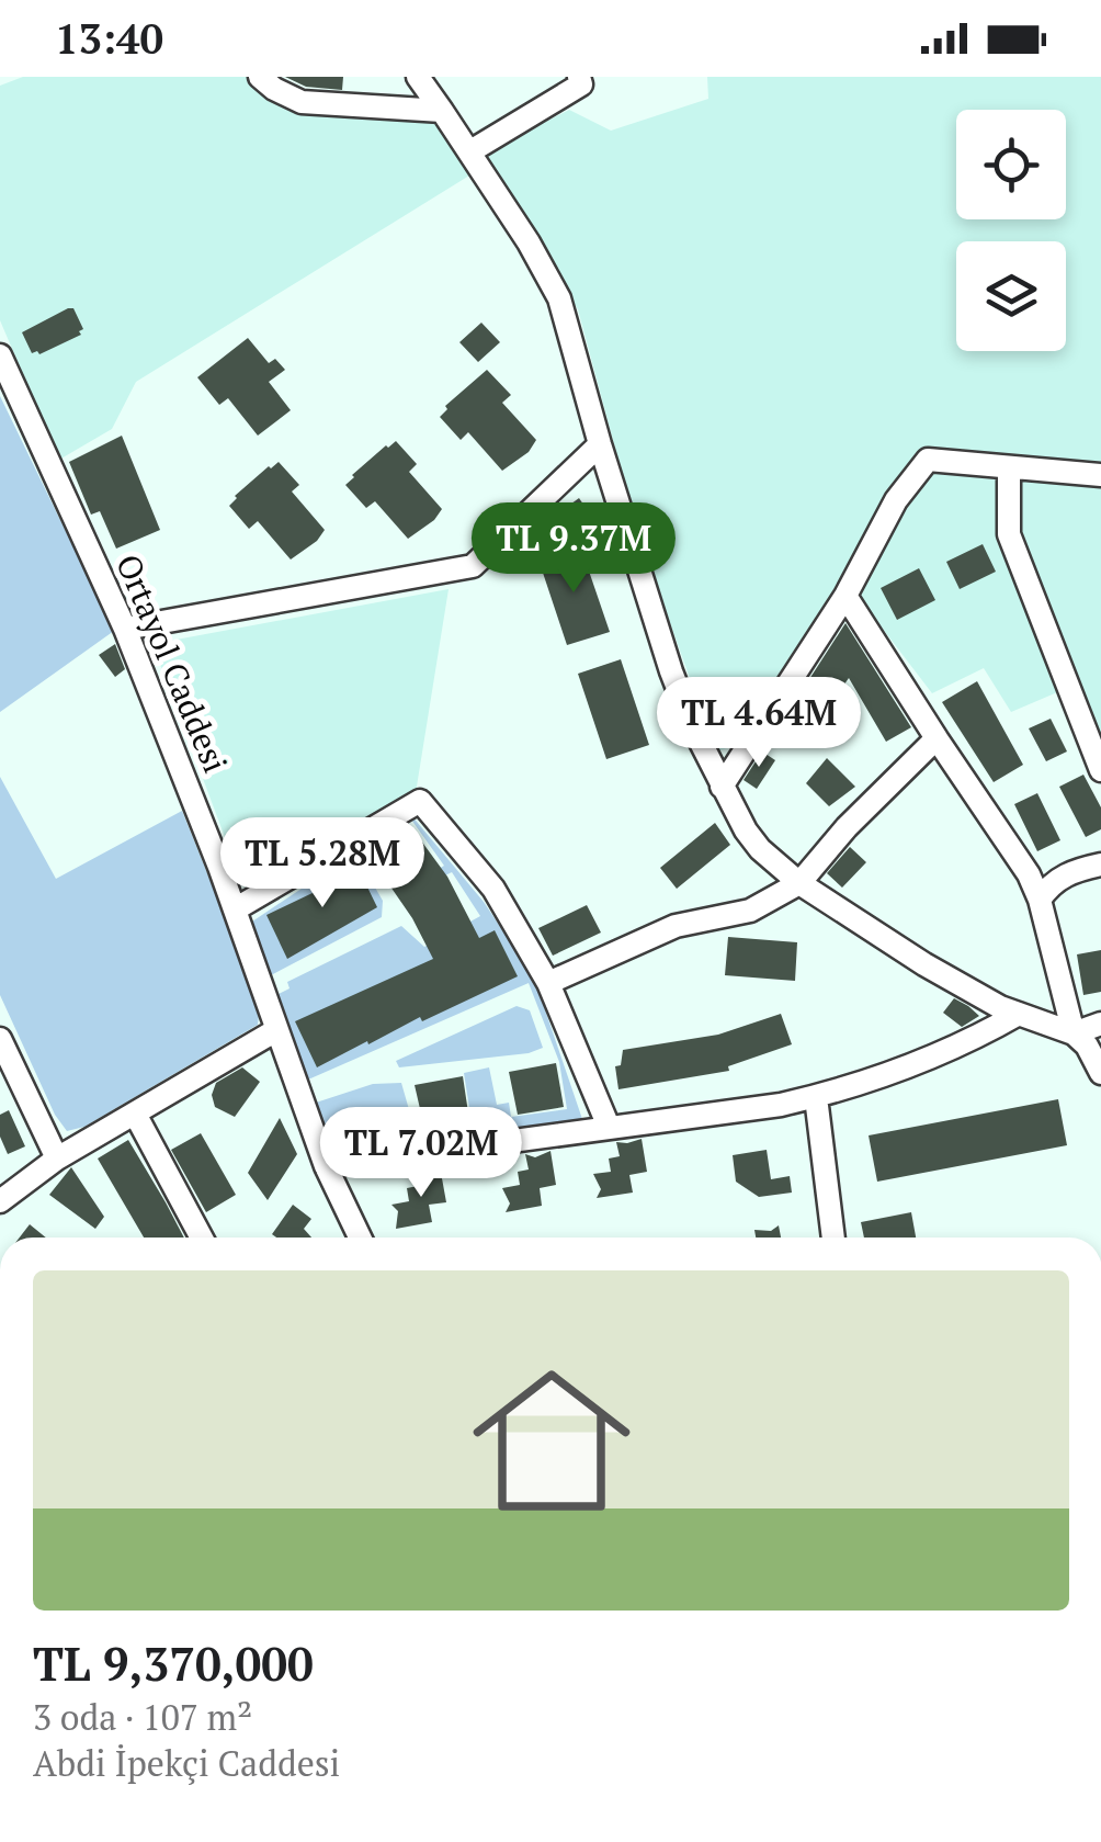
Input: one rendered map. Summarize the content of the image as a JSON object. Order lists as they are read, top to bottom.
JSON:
{
  "streets": {
    "street": ["Ortayol Caddesi"]
  },
  "page": {
    "status": "13:40",
    "price": [
      "TL 9.37M",
      "TL 4.64M",
      "TL 5.28M",
      "TL 7.02M"
    ],
    "list": [
      {
        "name": "TL 9,370,000",
        "note": "3 oda · 107 m² · Abdi İpekçi Caddesi"
      }
    ]
  }
}
